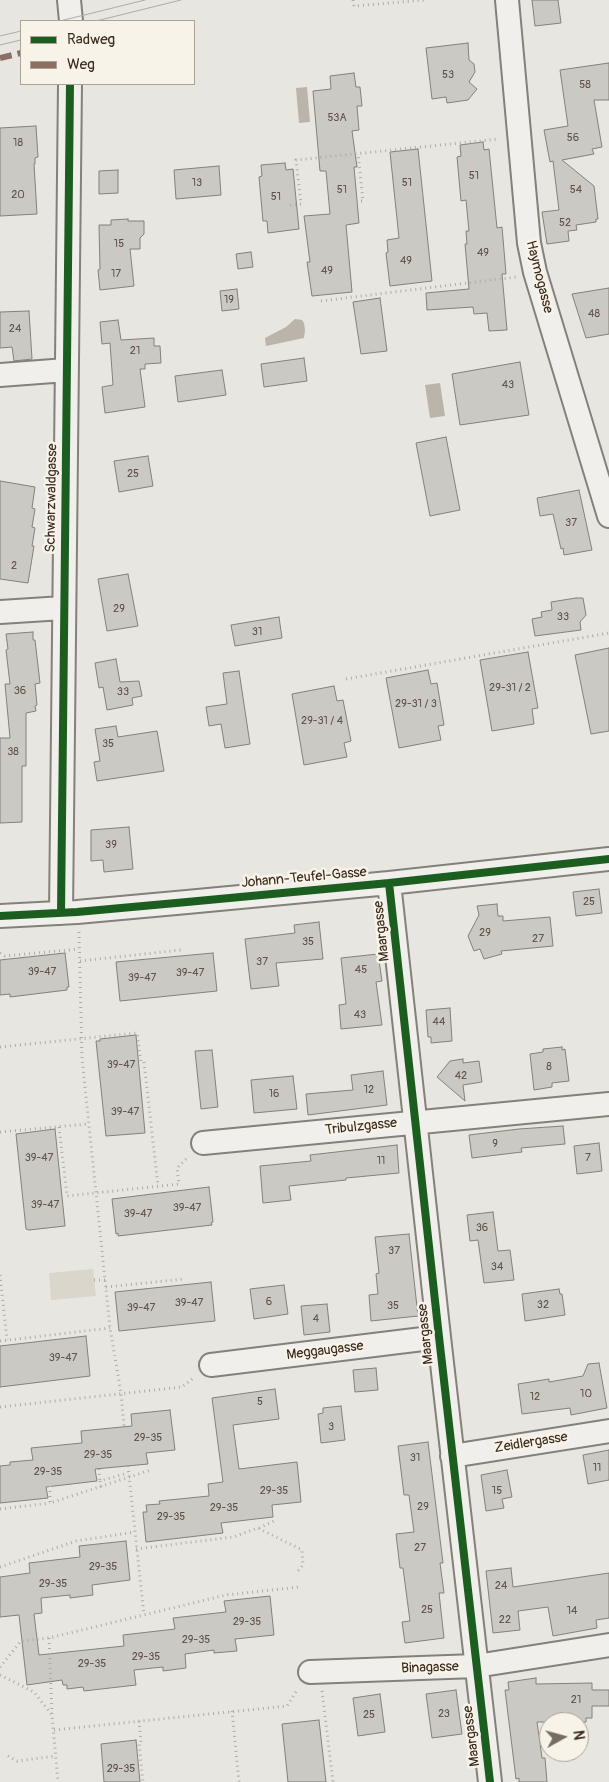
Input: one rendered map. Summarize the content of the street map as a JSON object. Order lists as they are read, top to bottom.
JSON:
{
  "streets": {
    "street": [
      "Haymogasse",
      "Schwarzwaldgasse",
      "Johann-Teufel-Gasse",
      "Maargasse",
      "Tribulzgasse",
      "Meggaugasse",
      "Zeidlergasse",
      "Binagasse"
    ]
  },
  "crossings": [
    ["Schwarzwaldgasse", "Johann-Teufel-Gasse"],
    ["Johann-Teufel-Gasse", "Maargasse"],
    ["Maargasse", "Tribulzgasse"],
    ["Maargasse", "Meggaugasse"],
    ["Maargasse", "Zeidlergasse"],
    ["Maargasse", "Binagasse"]
  ],
  "house_numbers": [
    "53",
    "58",
    "53A",
    "56",
    "18",
    "51",
    "13",
    "51",
    "51",
    "54",
    "20",
    "51",
    "52",
    "15",
    "49",
    "49",
    "49",
    "17",
    "19",
    "48",
    "24",
    "21",
    "43",
    "25",
    "37",
    "2",
    "29",
    "33",
    "31",
    "29-31 / 2",
    "36",
    "33",
    "29-31 / 3",
    "29-31 / 4",
    "35",
    "38",
    "39",
    "25",
    "29",
    "27",
    "35",
    "37",
    "45",
    "39-47",
    "39-47",
    "39-47",
    "43",
    "44",
    "39-47",
    "8",
    "42",
    "12",
    "16",
    "39-47",
    "9",
    "39-47",
    "7",
    "11",
    "39-47",
    "39-47",
    "39-47",
    "36",
    "37",
    "34",
    "6",
    "39-47",
    "32",
    "35",
    "39-47",
    "4",
    "39-47",
    "10",
    "12",
    "5",
    "3",
    "29-35",
    "29-35",
    "31",
    "11",
    "29-35",
    "29-35",
    "15",
    "29",
    "29-35",
    "29-35",
    "27",
    "29-35",
    "29-35",
    "24",
    "25",
    "14",
    "22",
    "29-35",
    "29-35",
    "29-35",
    "29-35",
    "21",
    "23",
    "25",
    "29-35"
  ],
  "legend": ["Radweg", "Weg"],
  "north": "right"
}
